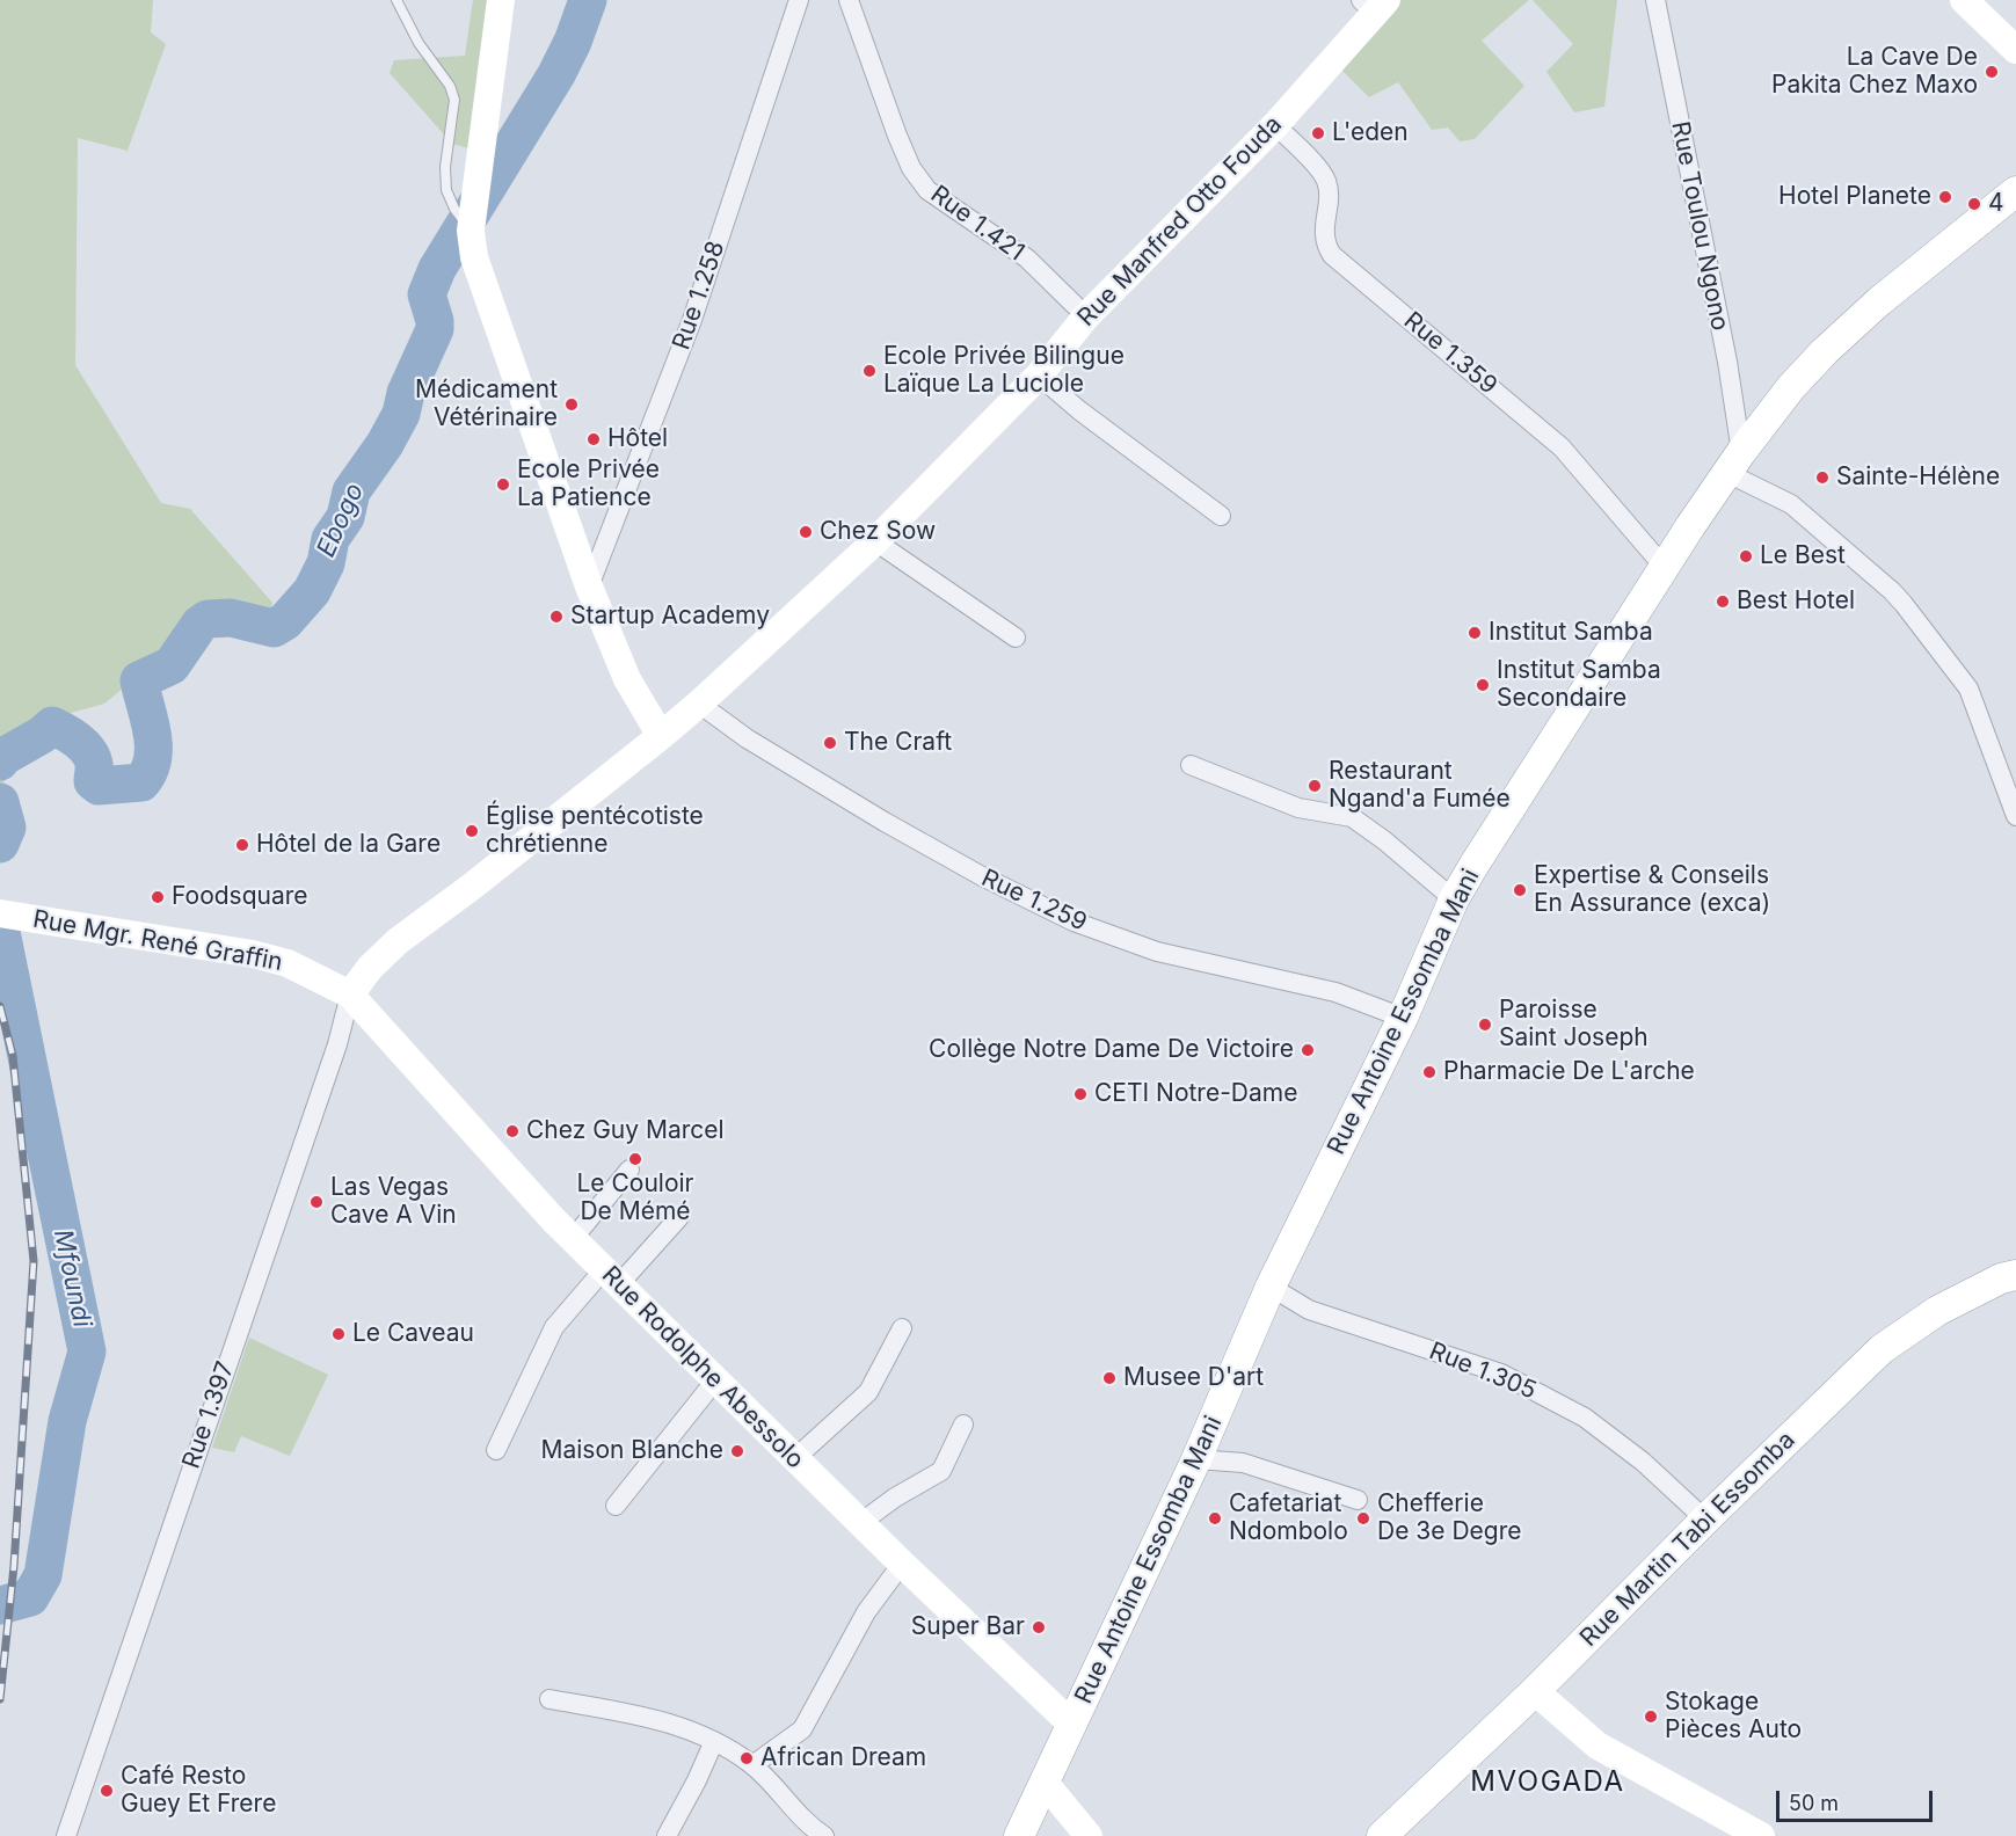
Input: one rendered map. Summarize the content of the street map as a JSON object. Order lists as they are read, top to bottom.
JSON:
{
  "streets": {
    "main road": ["Rue Antoine Essomba Mani", "Rue Martin Tabi Essomba"],
    "street": [
      "Rue Manfred Otto Fouda",
      "Rue 1.421",
      "Rue Toulou Ngono",
      "Rue 1.258",
      "Rue 1.359",
      "Rue 1.259",
      "Rue Mgr. René Graffin",
      "Rue Rodolphe Abessolo",
      "Rue 1.305",
      "Rue 1.397"
    ]
  },
  "crossings": [
    ["Rue Manfred Otto Fouda", "Rue 1.421"],
    ["Rue Manfred Otto Fouda", "Rue 1.359"],
    ["Rue Manfred Otto Fouda", "Rue 1.259"],
    ["Rue Manfred Otto Fouda", "Rue Mgr. René Graffin"],
    ["Rue Manfred Otto Fouda", "Rue Rodolphe Abessolo"],
    ["Rue Manfred Otto Fouda", "Rue 1.397"],
    ["Rue Toulou Ngono", "Rue Antoine Essomba Mani"],
    ["Rue 1.359", "Rue Antoine Essomba Mani"],
    ["Rue 1.259", "Rue Antoine Essomba Mani"],
    ["Rue Mgr. René Graffin", "Rue Rodolphe Abessolo"],
    ["Rue Mgr. René Graffin", "Rue 1.397"],
    ["Rue Antoine Essomba Mani", "Rue Rodolphe Abessolo"],
    ["Rue Antoine Essomba Mani", "Rue 1.305"],
    ["Rue Rodolphe Abessolo", "Rue 1.397"],
    ["Rue 1.305", "Rue Martin Tabi Essomba"]
  ],
  "districts": ["MVOGADA"],
  "water": ["Ebogo", "Mfoundi"],
  "places": [
    "La Cave De Pakita Chez Maxo",
    "L'eden",
    "Hotel Planete",
    "4",
    "Ecole Privée Bilingue Laïque La Luciole",
    "Médicament Vétérinaire",
    "Hôtel",
    "Sainte-Hélène",
    "Ecole Privée La Patience",
    "Chez Sow",
    "Le Best",
    "Best Hotel",
    "Startup Academy",
    "Institut Samba",
    "Institut Samba Secondaire",
    "The Craft",
    "Restaurant Ngand'a Fumée",
    "Église pentécotiste chrétienne",
    "Hôtel de la Gare",
    "Expertise & Conseils En Assurance (exca)",
    "Foodsquare",
    "Paroisse Saint Joseph",
    "Collège Notre Dame De Victoire",
    "Pharmacie De L'arche",
    "CETI Notre-Dame",
    "Chez Guy Marcel",
    "Le Couloir De Mémé",
    "Las Vegas Cave A Vin",
    "Le Caveau",
    "Musee D'art",
    "Maison Blanche",
    "Cafetariat Ndombolo",
    "Chefferie De 3e Degre",
    "Super Bar",
    "Stokage Pièces Auto",
    "African Dream",
    "Café Resto Guey Et Frere"
  ],
  "scale_bar": "50 m"
}
